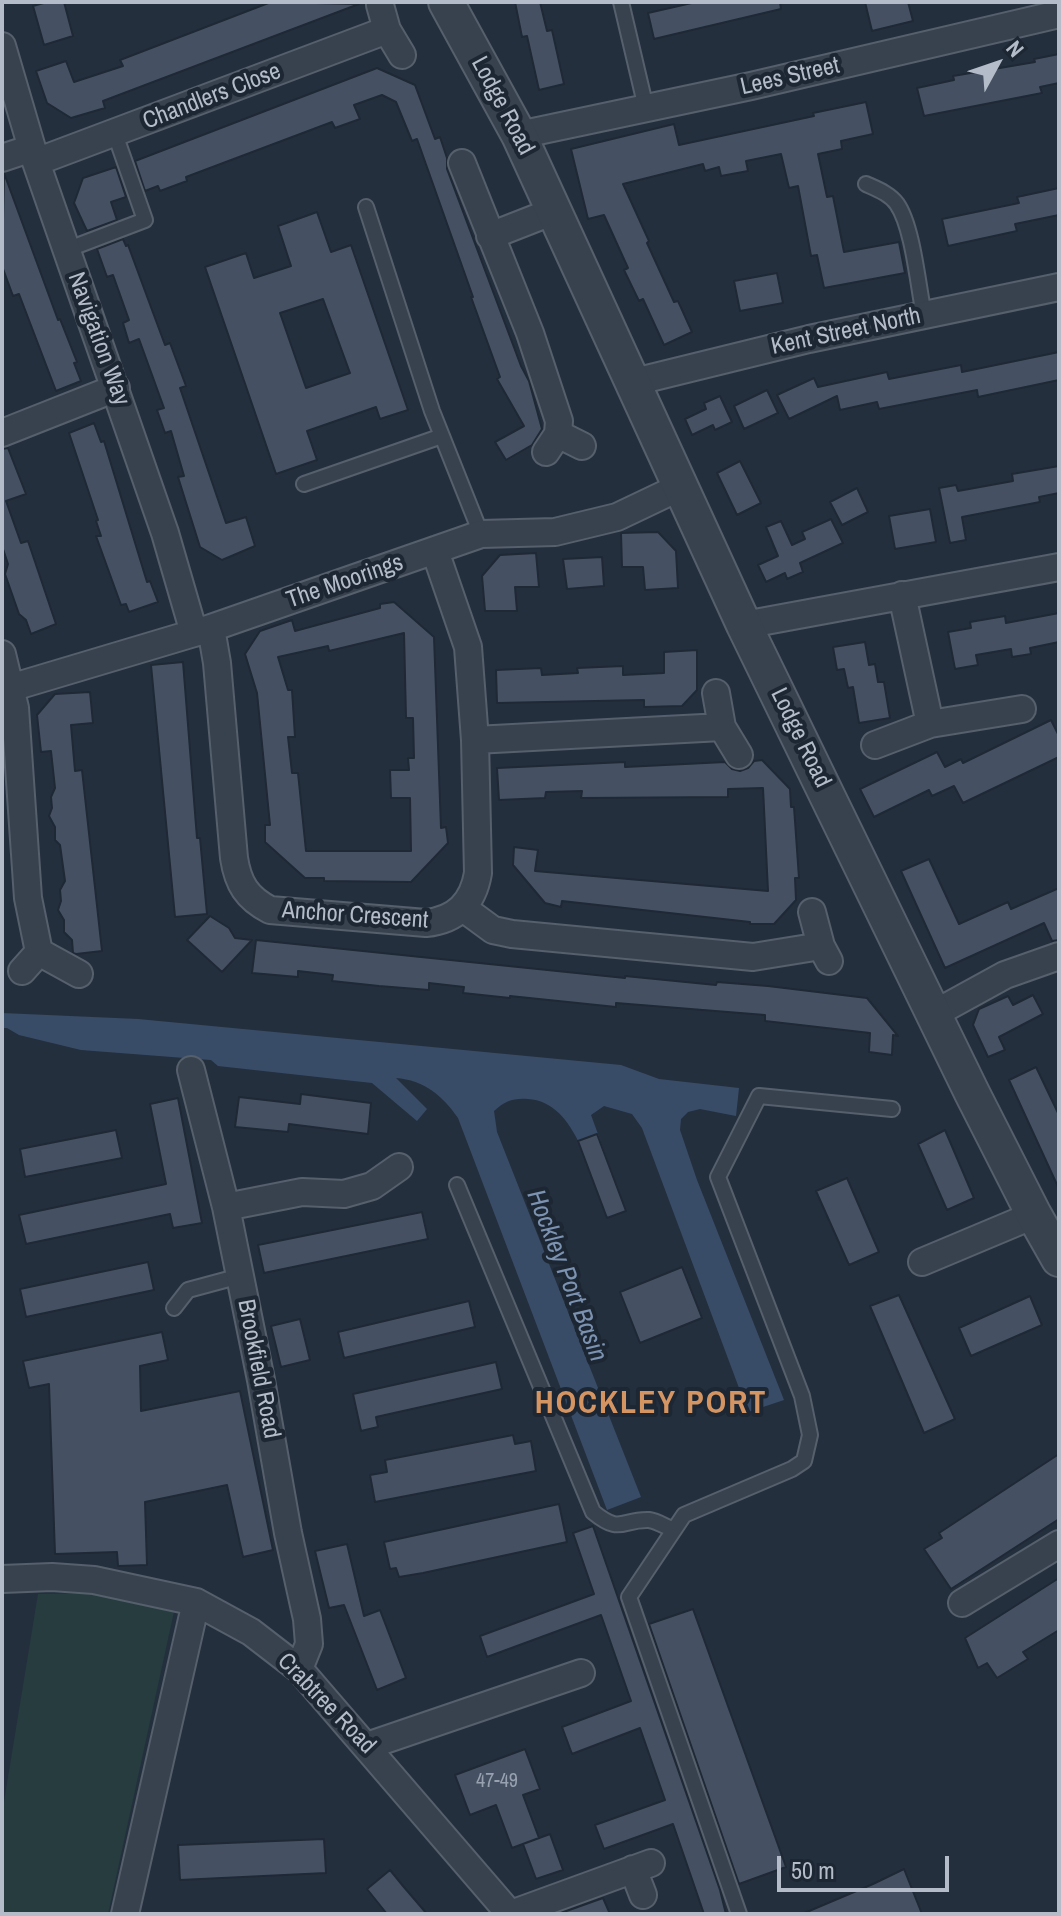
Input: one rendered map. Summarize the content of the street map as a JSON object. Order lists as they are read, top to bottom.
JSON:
{
  "streets": {
    "street": [
      "Lees Street",
      "Chandlers Close",
      "Lodge Road",
      "Kent Street North",
      "Navigation Way",
      "The Moorings",
      "Anchor Crescent",
      "Brookfield Road",
      "Crabtree Road"
    ]
  },
  "crossings": [
    ["Lees Street", "Lodge Road"],
    ["Chandlers Close", "Navigation Way"],
    ["Lodge Road", "Kent Street North"],
    ["Lodge Road", "The Moorings"],
    ["Navigation Way", "The Moorings"],
    ["Navigation Way", "Anchor Crescent"],
    ["The Moorings", "Anchor Crescent"],
    ["Brookfield Road", "Crabtree Road"]
  ],
  "districts": ["HOCKLEY PORT"],
  "water": ["Hockley Port Basin"],
  "house_numbers": ["47-49"],
  "scale_bar": "50 m",
  "north": "top right"
}
